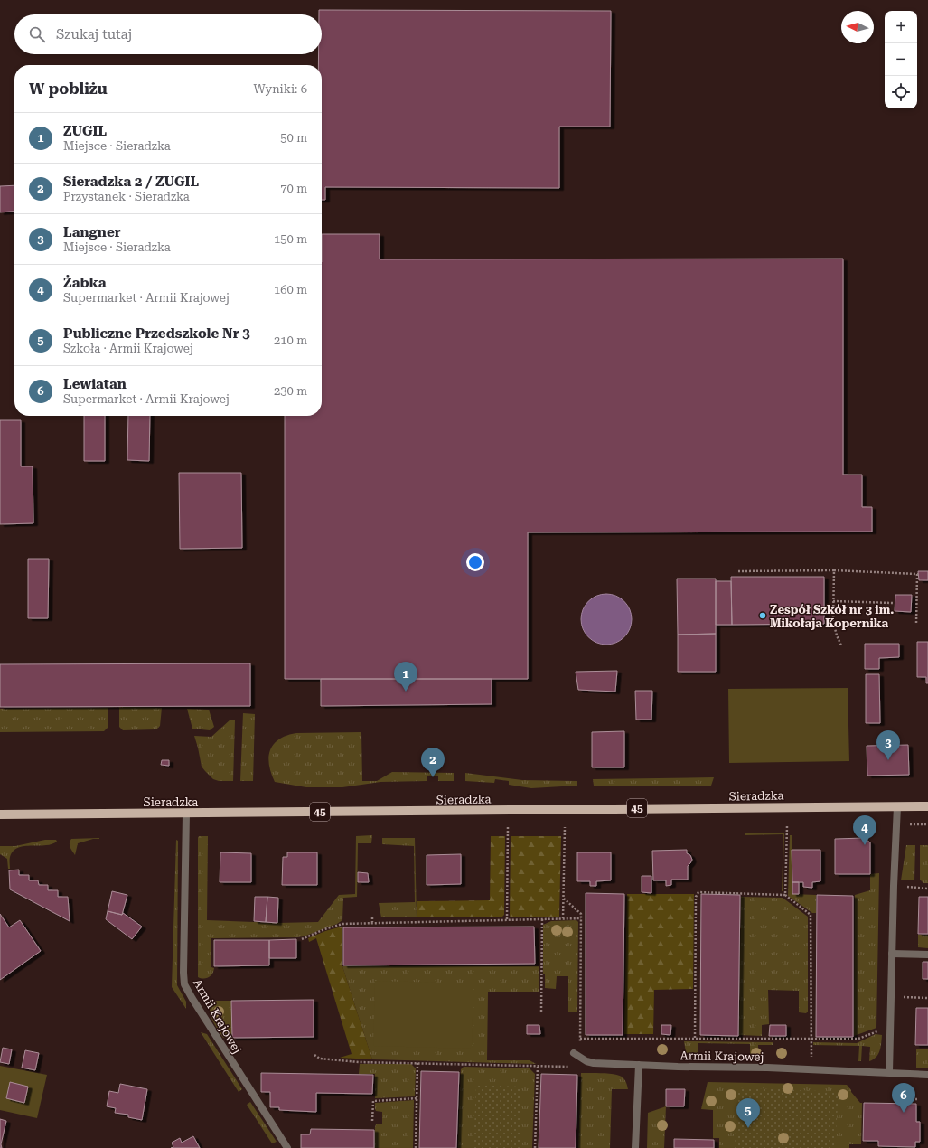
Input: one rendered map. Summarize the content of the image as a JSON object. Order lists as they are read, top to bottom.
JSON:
{
  "streets": {
    "main road": ["Sieradzka", "45"],
    "street": ["Armii Krajowej"]
  },
  "crossings": [
    ["Sieradzka", "Armii Krajowej"]
  ],
  "places": ["Zespół Szkół nr 3 im. Mikołaja Kopernika"],
  "north": "left",
  "page": {
    "map_buttons": ["+", "−"],
    "search": "Szukaj tutaj",
    "heading": ["W pobliżu", "Wyniki: 6"],
    "list": [
      {
        "mark": "1",
        "name": "ZUGIL",
        "note": "Miejsce · Sieradzka",
        "value": "50 m"
      },
      {
        "mark": "2",
        "name": "Sieradzka 2 / ZUGIL",
        "note": "Przystanek · Sieradzka",
        "value": "70 m"
      },
      {
        "mark": "3",
        "name": "Langner",
        "note": "Miejsce · Sieradzka",
        "value": "150 m"
      },
      {
        "mark": "4",
        "name": "Żabka",
        "note": "Supermarket · Armii Krajowej",
        "value": "160 m"
      },
      {
        "mark": "5",
        "name": "Publiczne Przedszkole Nr 3",
        "note": "Szkoła · Armii Krajowej",
        "value": "210 m"
      },
      {
        "mark": "6",
        "name": "Lewiatan",
        "note": "Supermarket · Armii Krajowej",
        "value": "230 m"
      }
    ],
    "pins": [
      "1",
      "3",
      "2",
      "4",
      "6",
      "5"
    ]
  }
}
